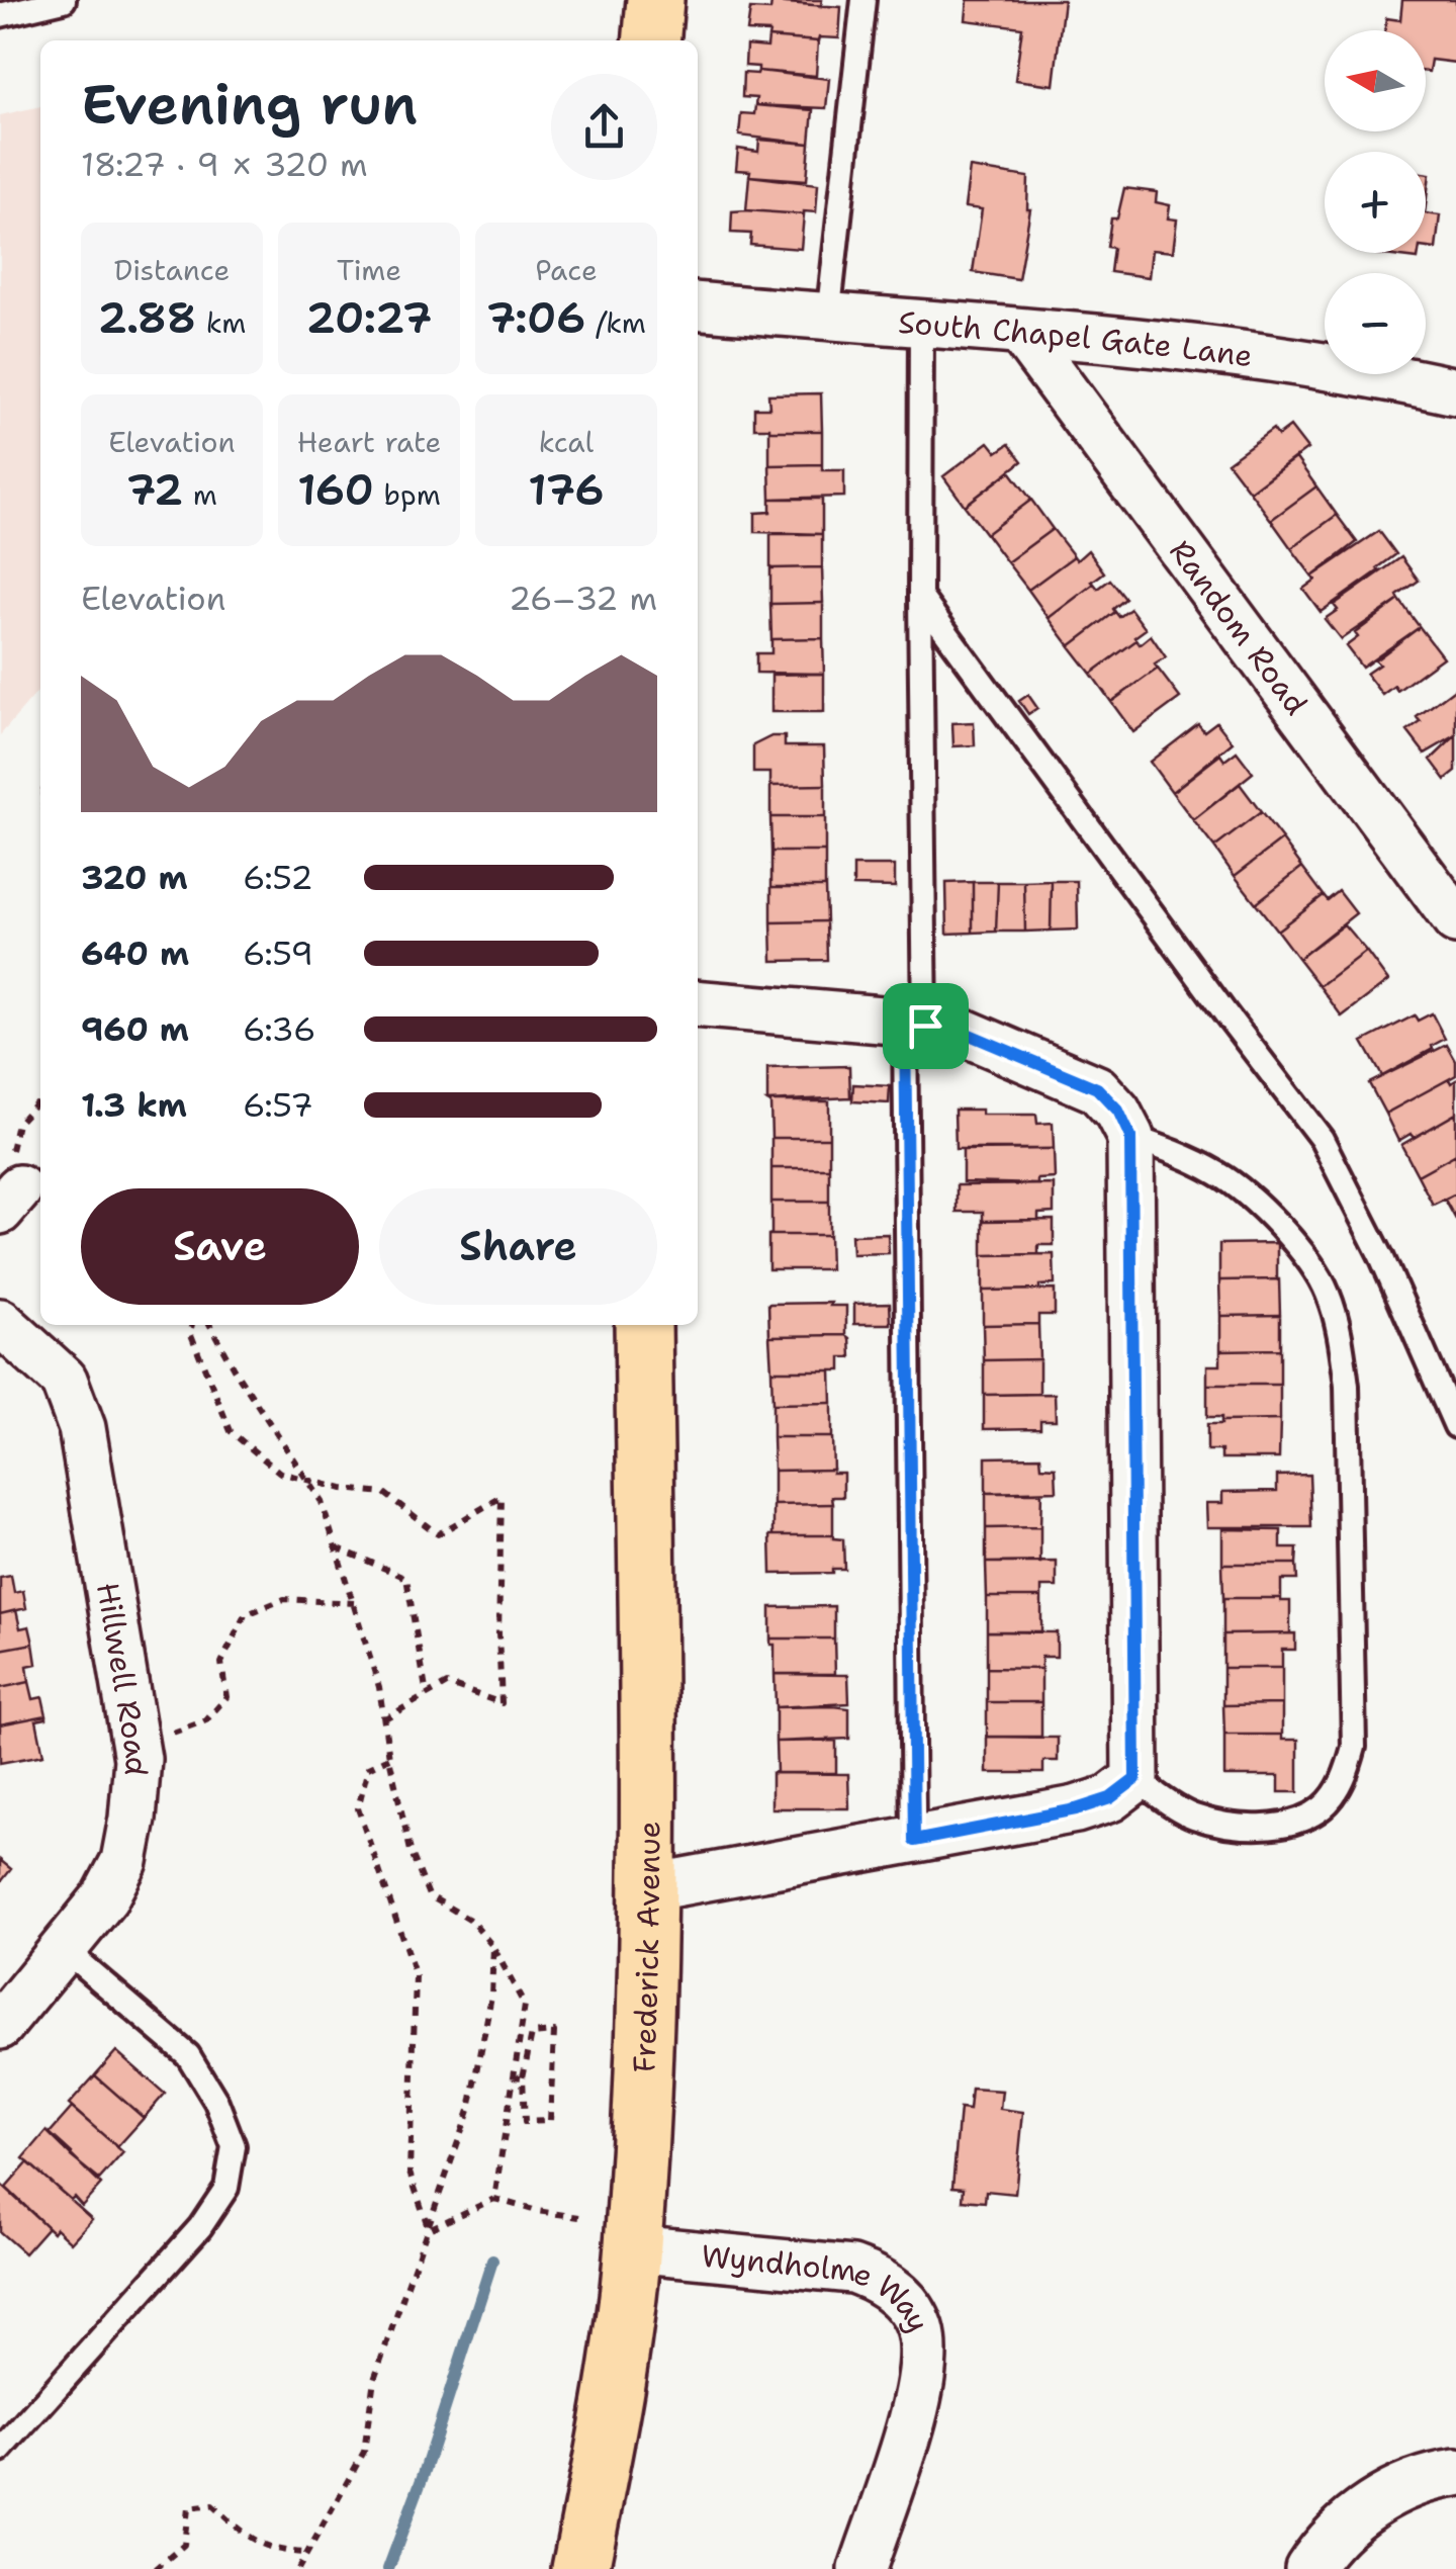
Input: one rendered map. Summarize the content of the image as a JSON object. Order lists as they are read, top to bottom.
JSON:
{
  "streets": {
    "main road": ["Frederick Avenue"],
    "street": [
      "South Chapel Gate Lane",
      "Random Road",
      "Hillwell Road",
      "Wyndholme Way"
    ]
  },
  "crossings": [
    ["South Chapel Gate Lane", "Random Road"],
    ["Frederick Avenue", "Wyndholme Way"]
  ],
  "north": "left",
  "page": {
    "map_buttons": ["+", "−"],
    "heading": ["Evening run", "18:27 · 9 × 320 m"],
    "stats": [
      ["Distance", "2.88 km"],
      ["Time", "20:27"],
      ["Pace", "7:06 /km"],
      ["Elevation", "72 m"],
      ["Heart rate", "160 bpm"],
      ["kcal", "176"]
    ],
    "chart": ["Elevation", "26–32 m"],
    "list": [
      {
        "name": "320 m",
        "note": "6:52"
      },
      {
        "name": "640 m",
        "note": "6:59"
      },
      {
        "name": "960 m",
        "note": "6:36"
      },
      {
        "name": "1.3 km",
        "note": "6:57"
      }
    ],
    "buttons": ["Save", "Share"]
  }
}
